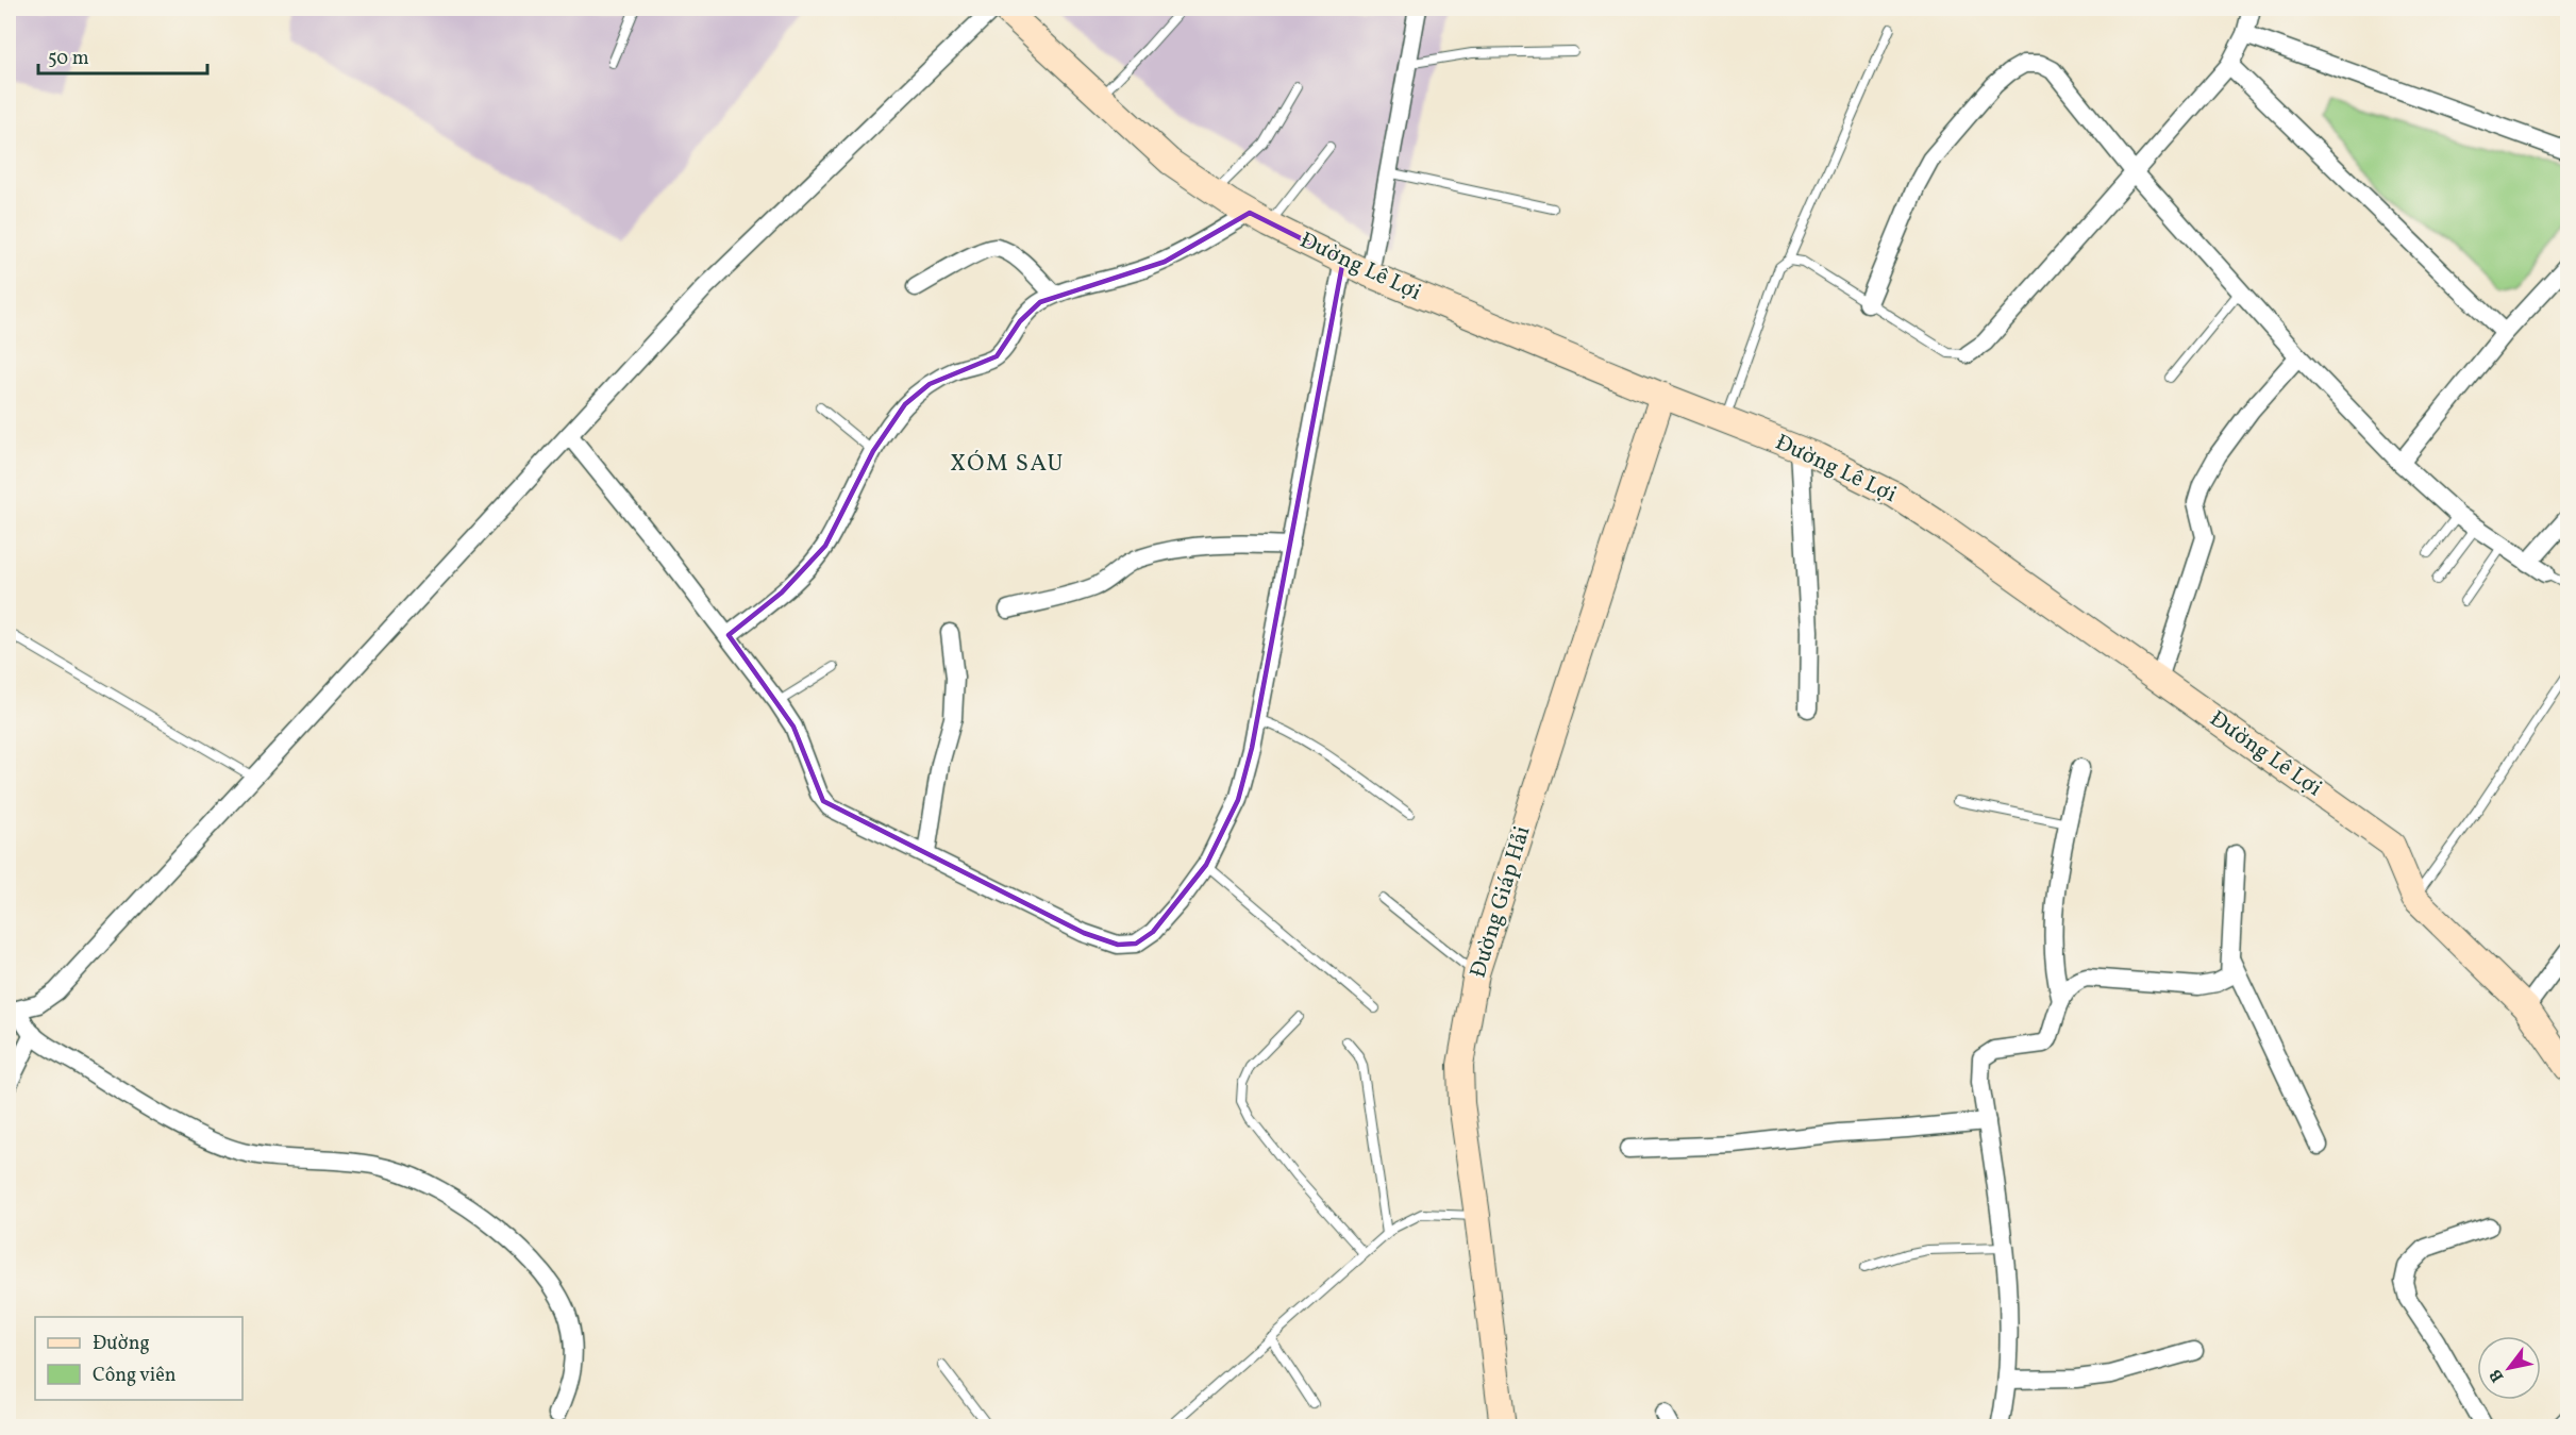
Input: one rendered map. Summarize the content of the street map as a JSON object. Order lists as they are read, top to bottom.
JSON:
{
  "streets": {
    "main road": ["Đường Lê Lợi", "Đường Giáp Hải"]
  },
  "crossings": [
    ["Đường Lê Lợi", "Đường Giáp Hải"]
  ],
  "districts": ["XÓM SAU"],
  "legend": ["Đường", "Công viên"],
  "scale_bar": "50 m",
  "north": "bottom left"
}
